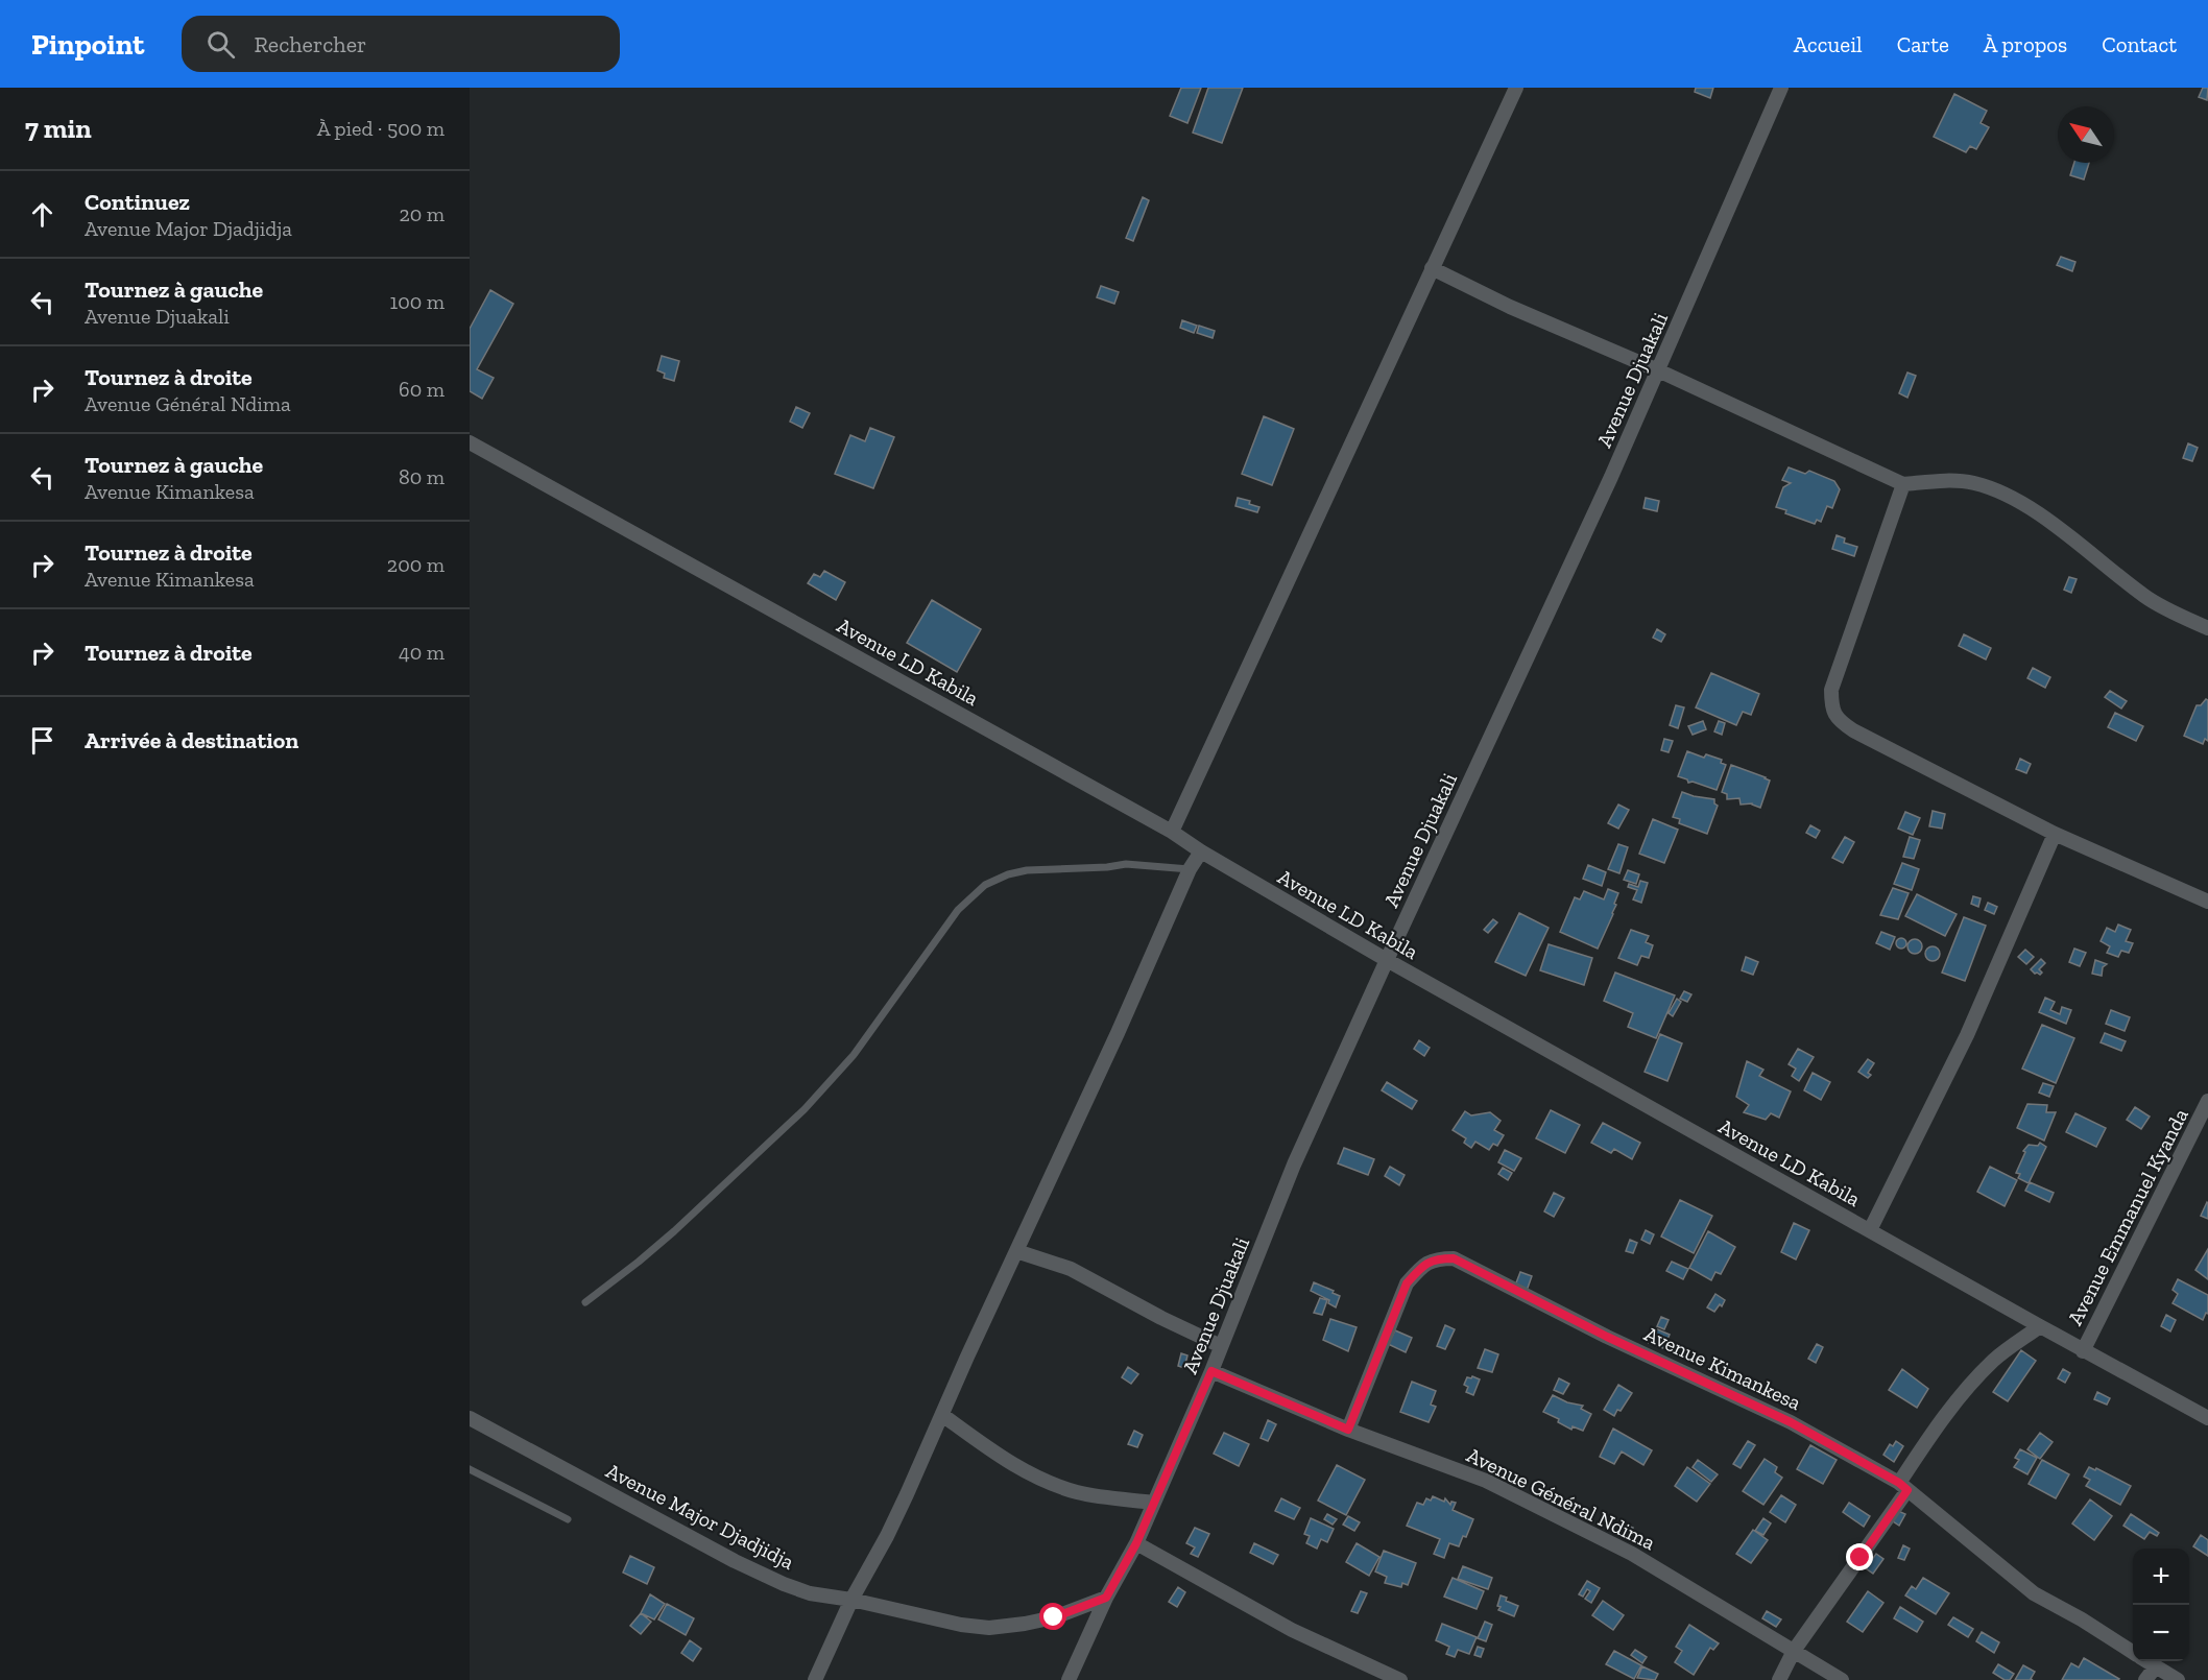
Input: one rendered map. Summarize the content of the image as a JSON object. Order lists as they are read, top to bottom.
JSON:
{
  "streets": {
    "street": [
      "Avenue Djuakali",
      "Avenue LD Kabila",
      "Avenue Emmanuel Kyanda",
      "Avenue Kimankesa",
      "Avenue Général Ndima",
      "Avenue Major Djadjidja"
    ]
  },
  "crossings": [
    ["Avenue Djuakali", "Avenue LD Kabila"],
    ["Avenue Djuakali", "Avenue Général Ndima"],
    ["Avenue Djuakali", "Avenue Major Djadjidja"],
    ["Avenue LD Kabila", "Avenue Emmanuel Kyanda"],
    ["Avenue Kimankesa", "Avenue Général Ndima"]
  ],
  "north": "top left",
  "page": {
    "header": "Pinpoint",
    "search": "Rechercher",
    "nav": [
      "Accueil",
      "Carte",
      "À propos",
      "Contact"
    ],
    "heading": ["7 min", "À pied · 500 m"],
    "list": [
      ["Continuez", "Avenue Major Djadjidja", "20 m"],
      ["Tournez à gauche", "Avenue Djuakali", "100 m"],
      ["Tournez à droite", "Avenue Général Ndima", "60 m"],
      ["Tournez à gauche", "Avenue Kimankesa", "80 m"],
      ["Tournez à droite", "Avenue Kimankesa", "200 m"],
      ["Tournez à droite", "40 m"],
      "Arrivée à destination"
    ],
    "map_buttons": ["+", "−"]
  }
}
